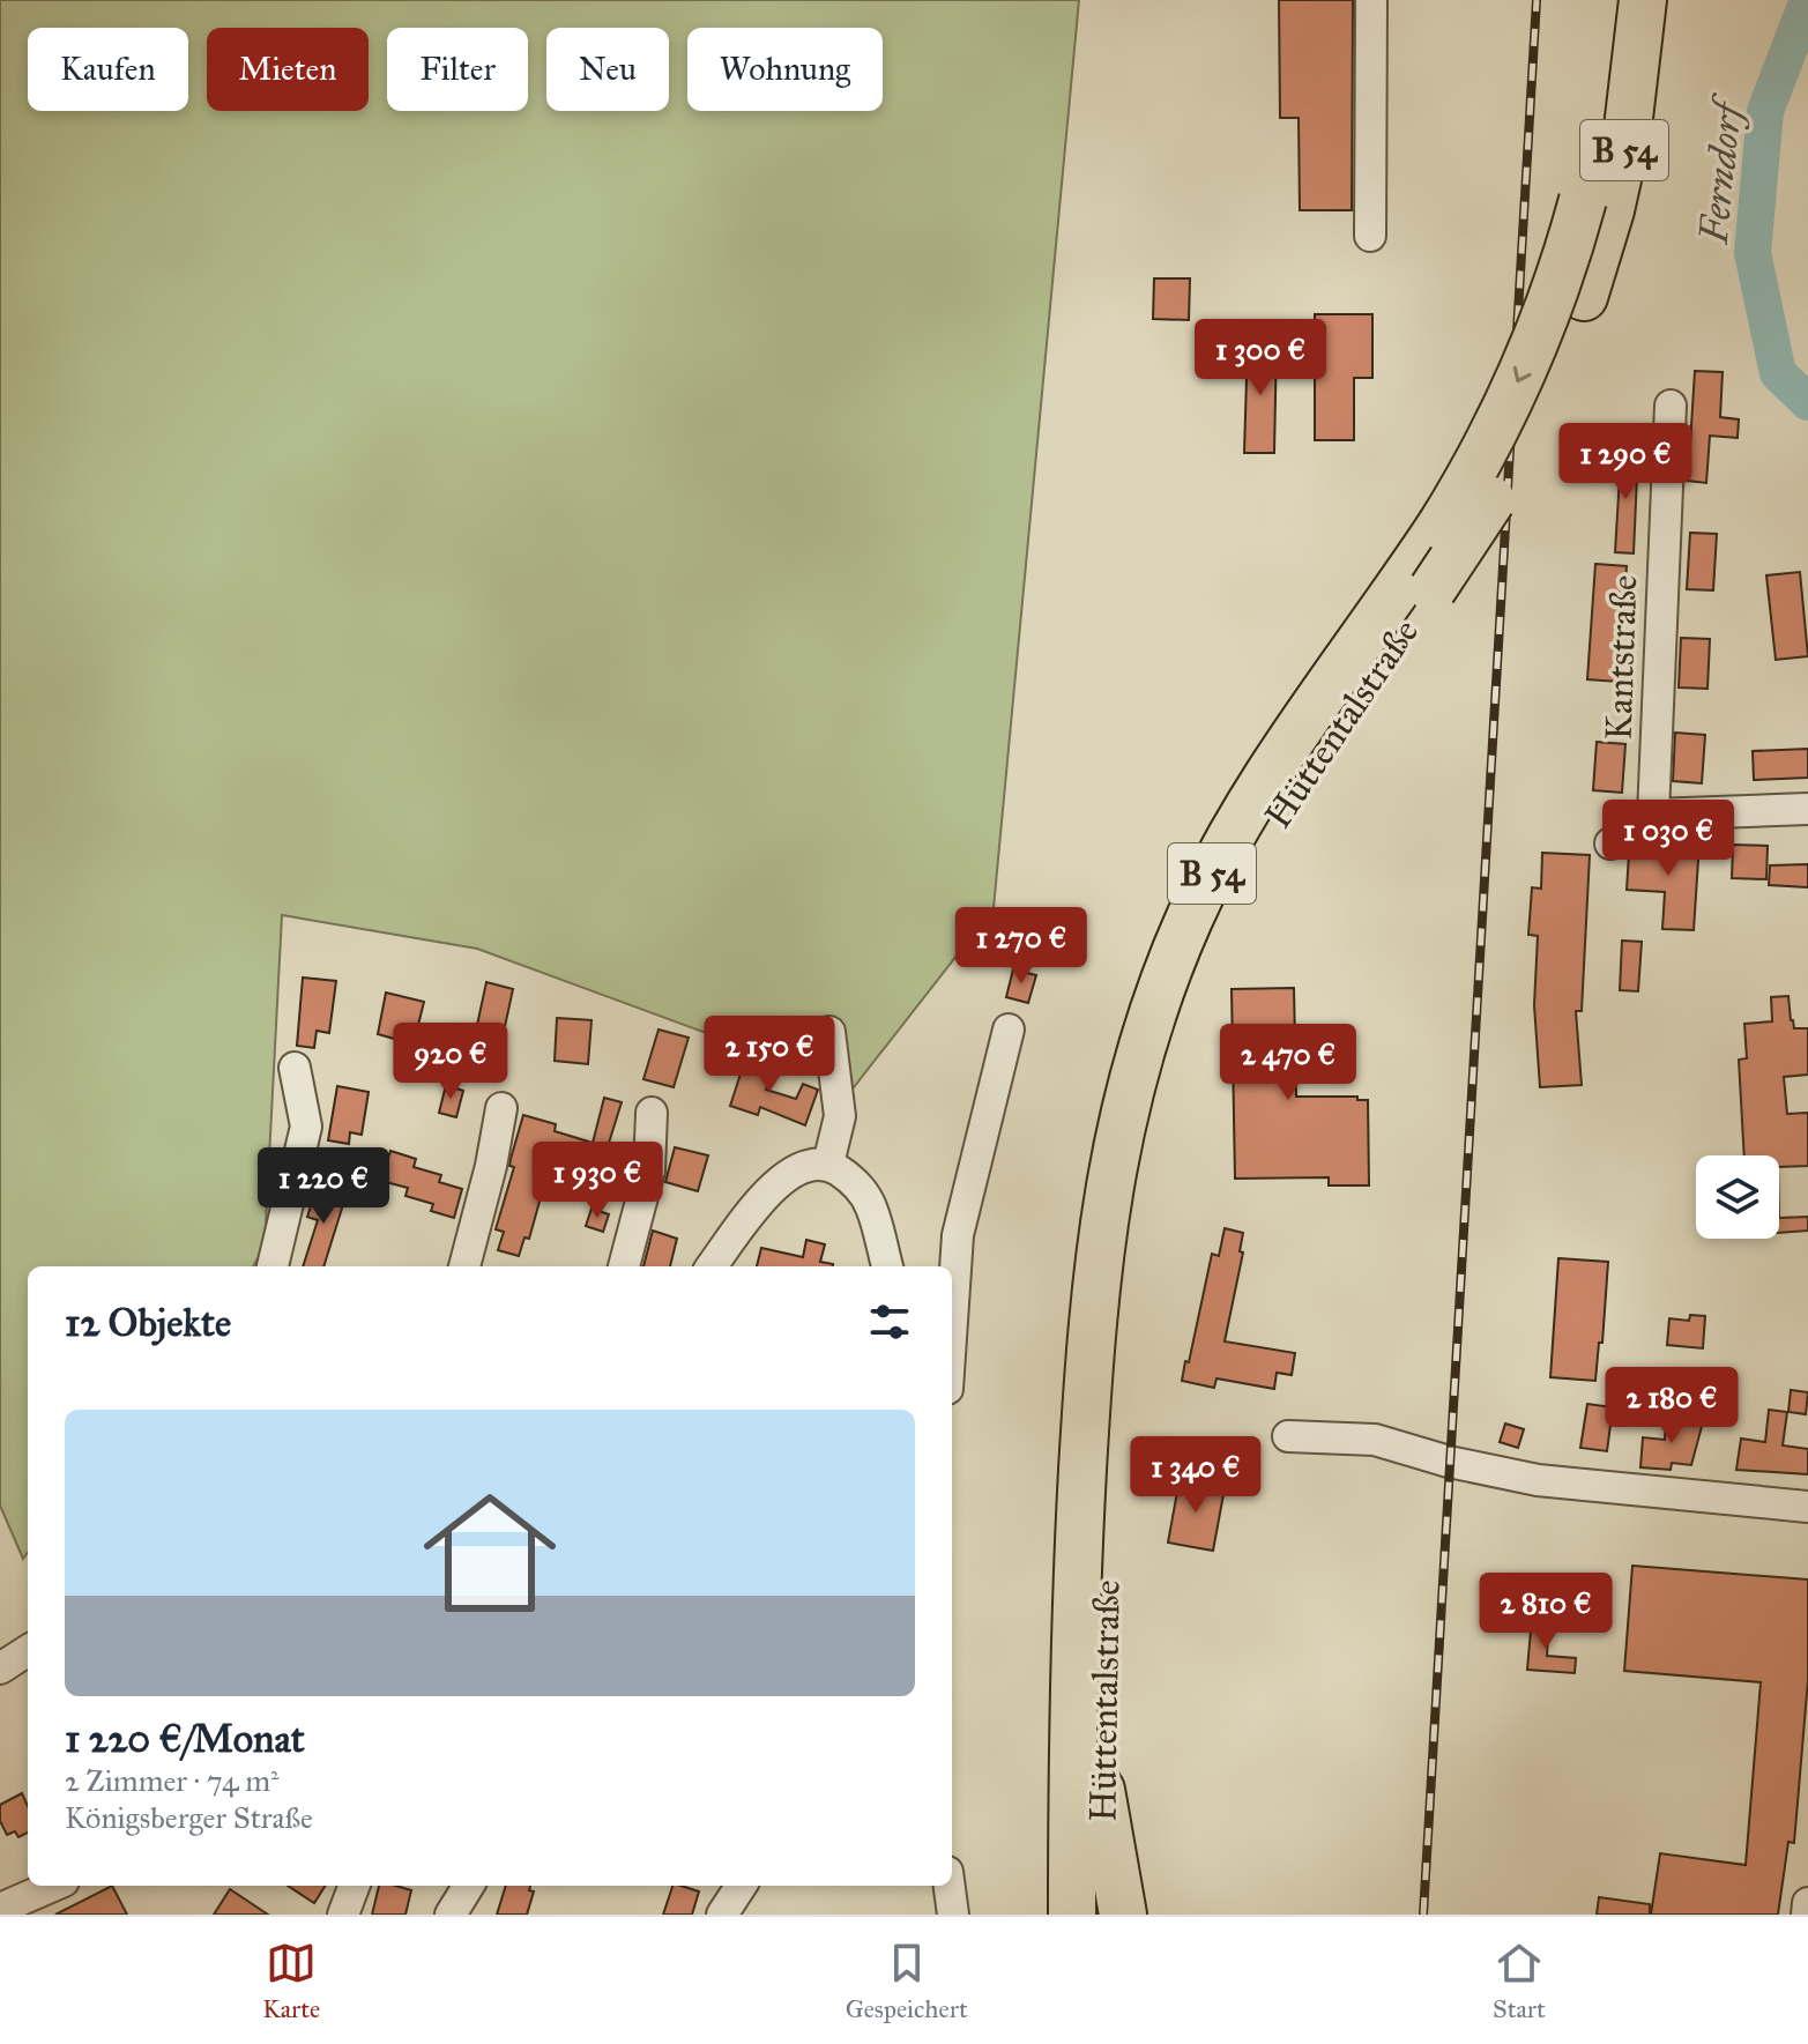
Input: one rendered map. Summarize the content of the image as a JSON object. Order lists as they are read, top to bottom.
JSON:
{
  "streets": {
    "highway": ["B 54", "Hüttentalstraße"],
    "street": ["Kantstraße"]
  },
  "water": ["Ferndorf"],
  "page": {
    "chip": [
      "Kaufen",
      "Mieten",
      "Filter",
      "Neu",
      "Wohnung"
    ],
    "price": [
      "1 300 €",
      "1 290 €",
      "1 030 €",
      "1 270 €",
      "2 150 €",
      "920 €",
      "2 470 €",
      "1 930 €",
      "1 220 €",
      "2 180 €",
      "1 340 €",
      "2 810 €"
    ],
    "heading": "12 Objekte",
    "list": [
      {
        "name": "1 220 €/Monat",
        "note": "2 Zimmer · 74 m² · Königsberger Straße"
      }
    ],
    "tabs": ["Karte", "Gespeichert", "Start"]
  }
}
